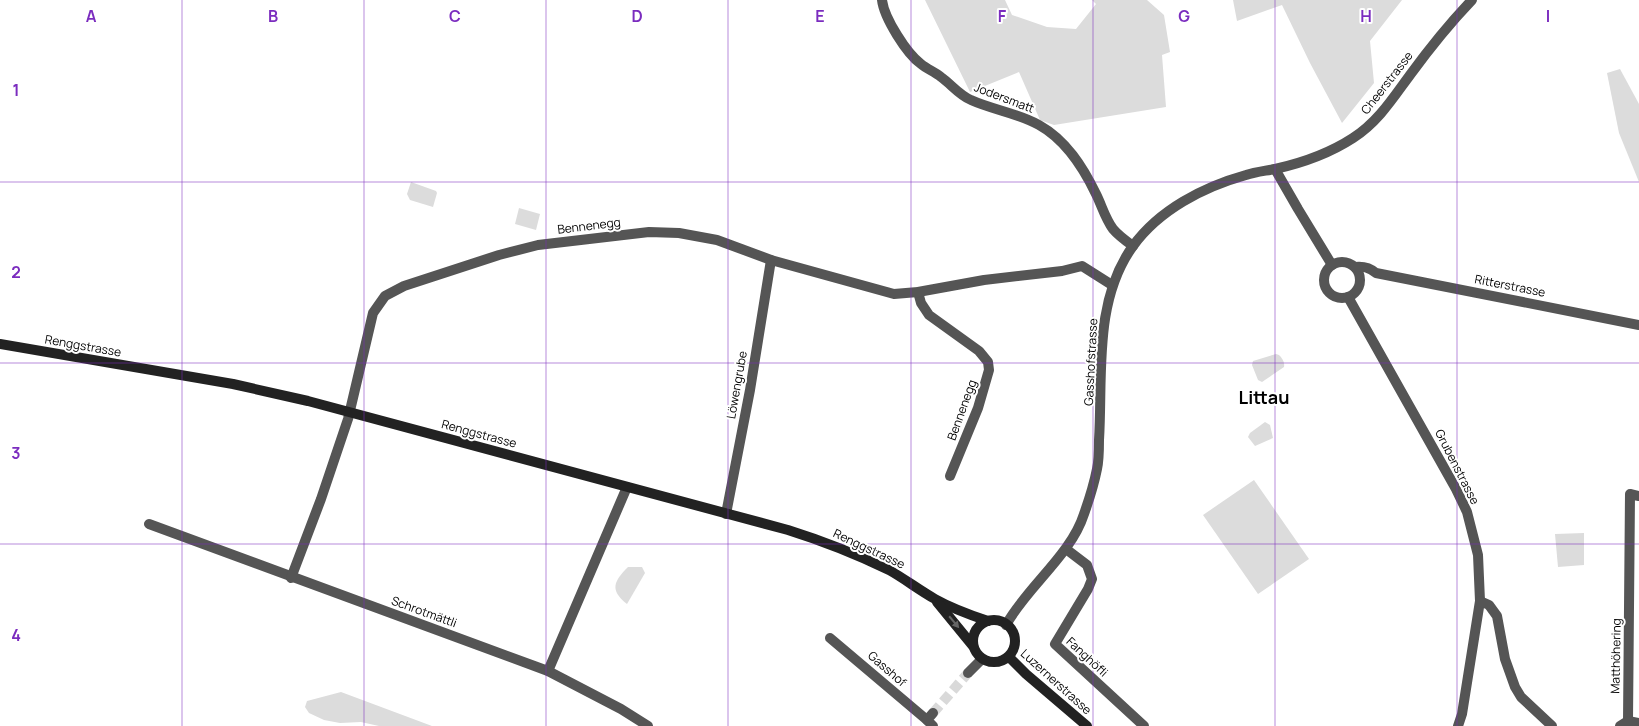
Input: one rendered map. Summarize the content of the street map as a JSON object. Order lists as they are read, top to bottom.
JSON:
{
  "streets": {
    "main road": ["Renggstrasse", "Luzernerstrasse"],
    "street": [
      "Cheerstrasse",
      "Jodersmatt",
      "Bennenegg",
      "Ritterstrasse",
      "Gasshofstrasse",
      "Löwengrube",
      "Grubenstrasse",
      "Schrotmättli",
      "Matthöhering",
      "Fanghöfli",
      "Gasshof"
    ]
  },
  "crossings": [
    ["Cheerstrasse", "Gasshofstrasse"],
    ["Jodersmatt", "Gasshofstrasse"],
    ["Bennenegg", "Renggstrasse"],
    ["Bennenegg", "Gasshofstrasse"],
    ["Bennenegg", "Löwengrube"],
    ["Ritterstrasse", "Grubenstrasse"],
    ["Renggstrasse", "Gasshofstrasse"],
    ["Renggstrasse", "Löwengrube"],
    ["Renggstrasse", "Luzernerstrasse"],
    ["Gasshofstrasse", "Fanghöfli"],
    ["Gasshofstrasse", "Luzernerstrasse"]
  ],
  "districts": ["Littau"],
  "grid": {
    "columns": [
      "A",
      "B",
      "C",
      "D",
      "E",
      "F",
      "G",
      "H",
      "I"
    ],
    "rows": [
      "1",
      "2",
      "3",
      "4"
    ]
  }
}
